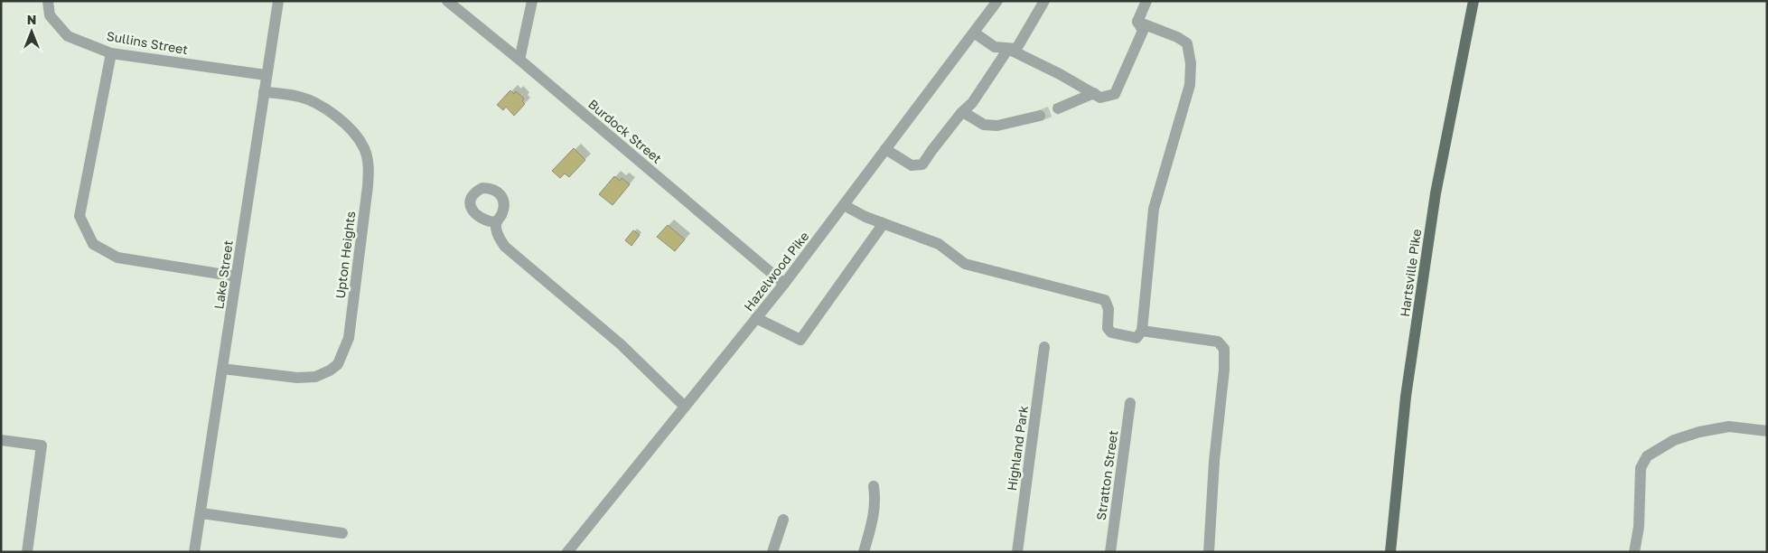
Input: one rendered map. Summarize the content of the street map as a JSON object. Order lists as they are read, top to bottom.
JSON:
{
  "streets": {
    "main road": ["Hartsville Pike"],
    "street": [
      "Sullins Street",
      "Burdock Street",
      "Upton Heights",
      "Hazelwood Pike",
      "Lake Street",
      "Highland Park",
      "Stratton Street"
    ]
  },
  "crossings": [
    ["Sullins Street", "Lake Street"],
    ["Burdock Street", "Hazelwood Pike"],
    ["Upton Heights", "Lake Street"]
  ],
  "north": "top"
}
